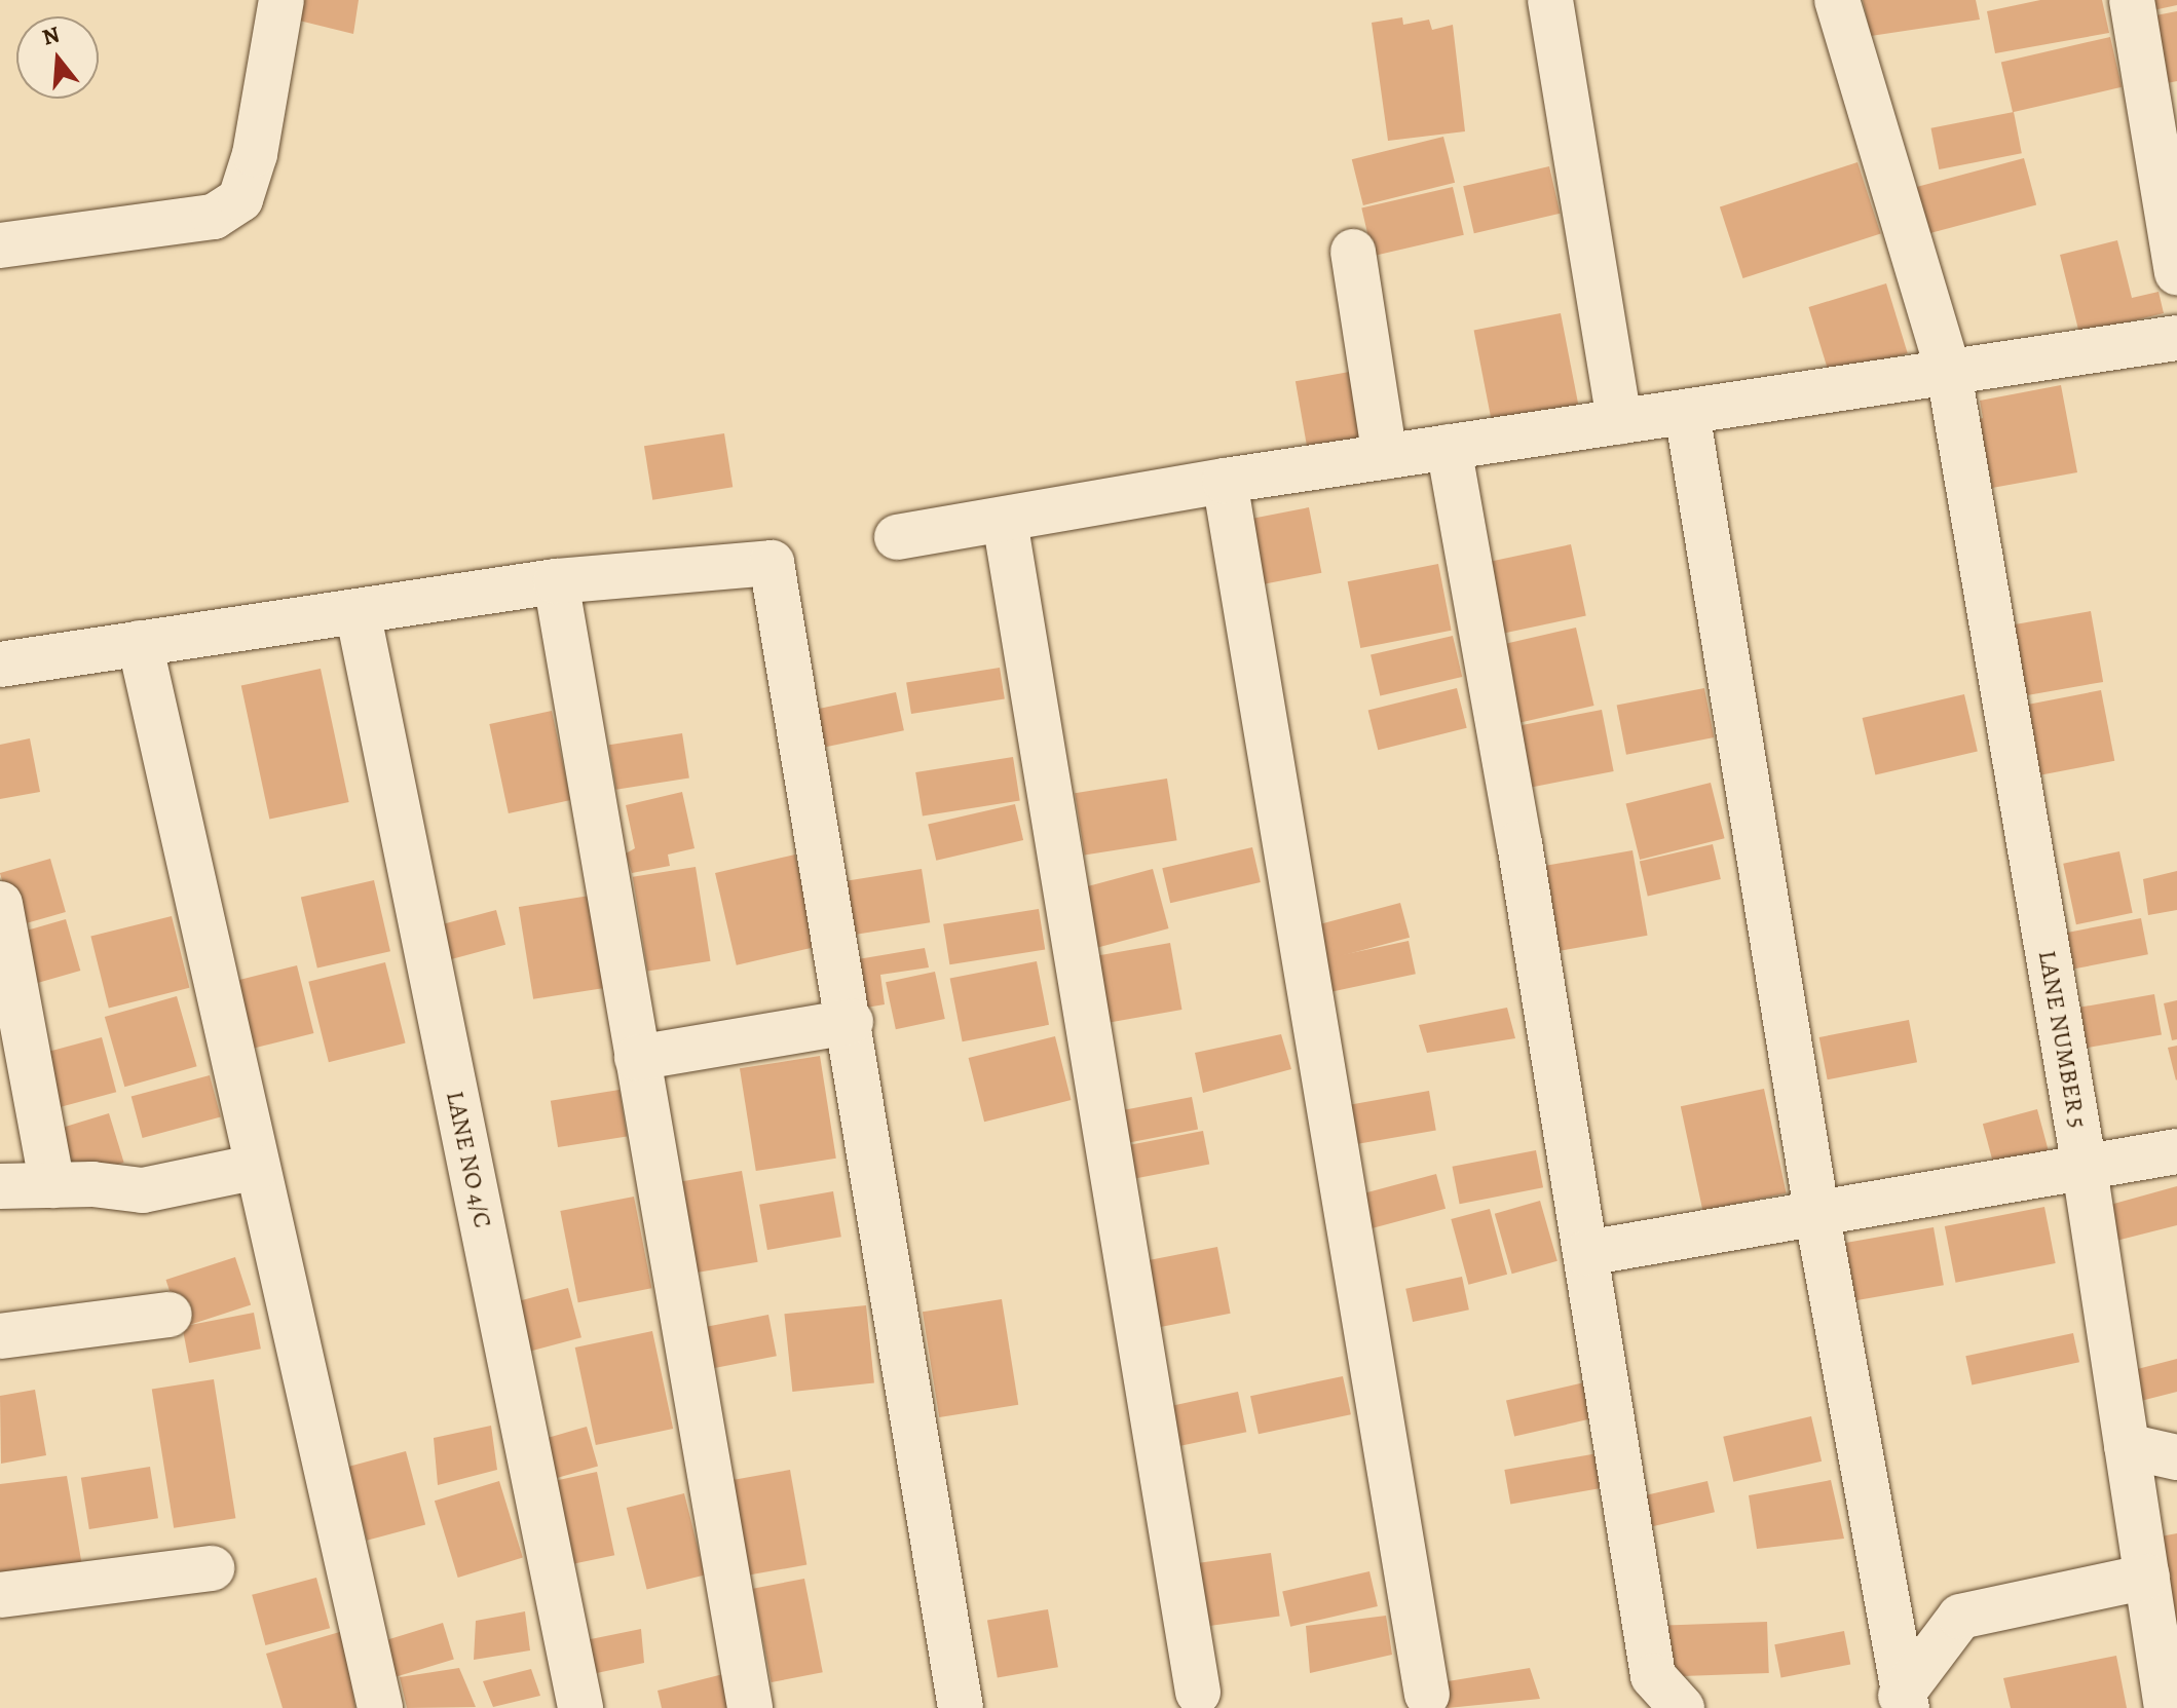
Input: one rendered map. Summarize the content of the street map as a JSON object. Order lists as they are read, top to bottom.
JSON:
{
  "streets": {
    "street": ["LANE NUMBER 5", "LANE NO 4/C"]
  },
  "north": "top"
}
